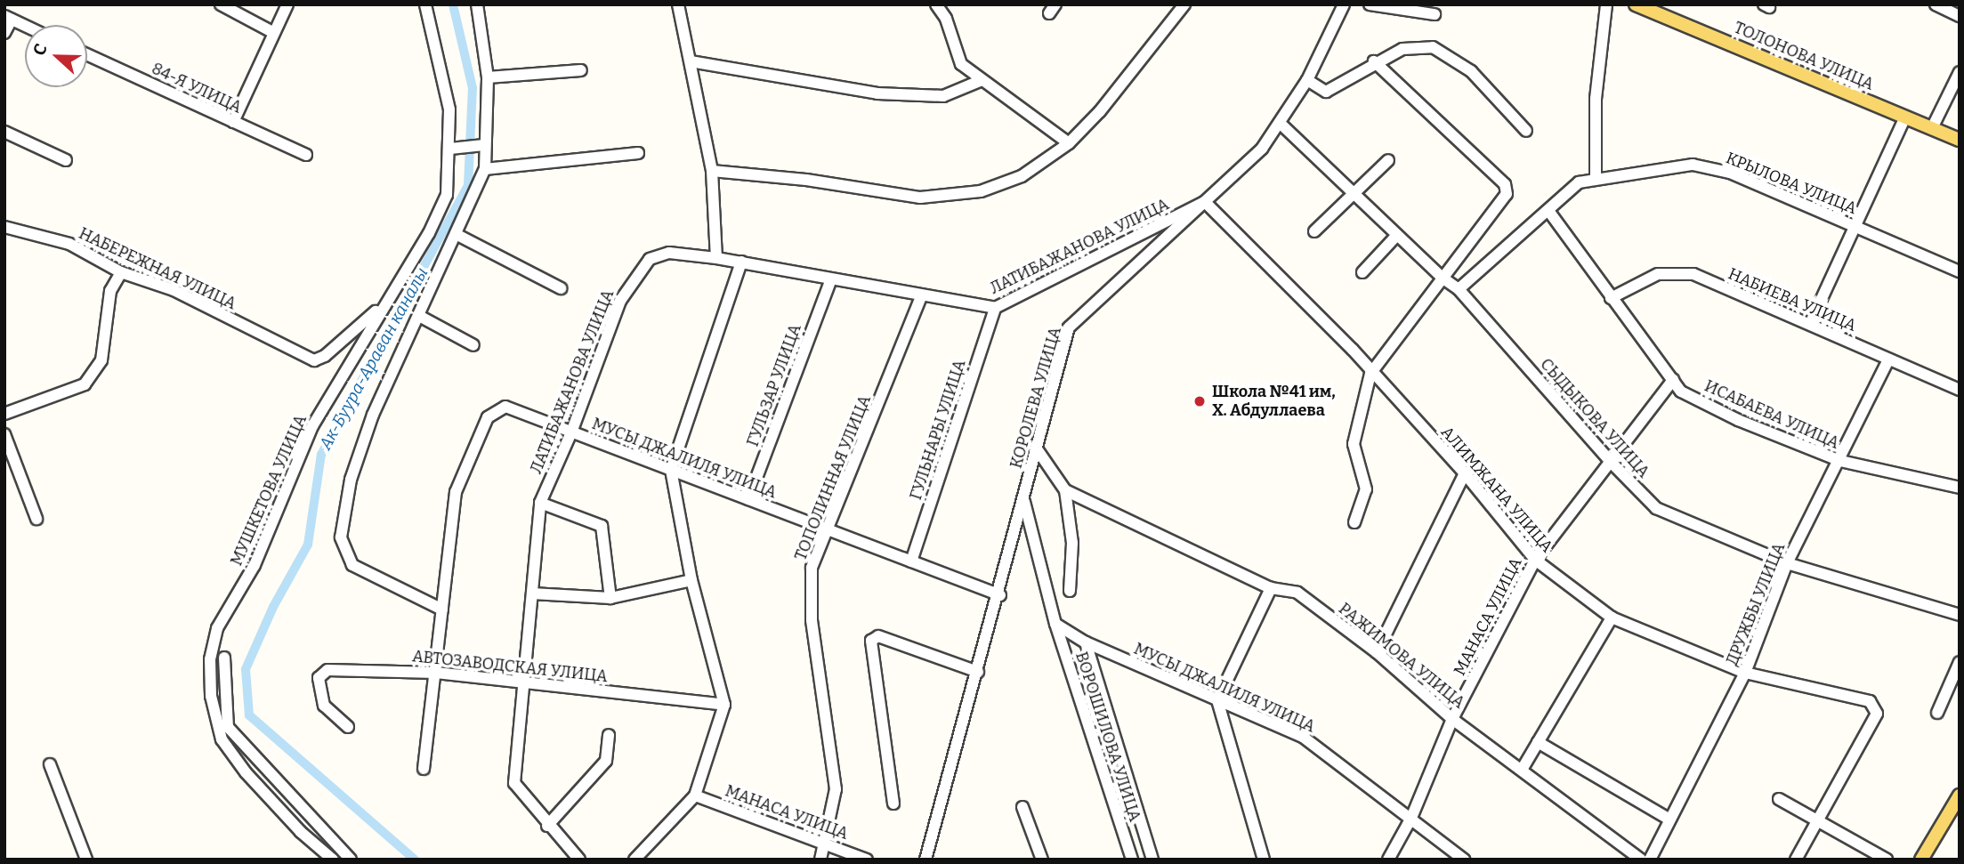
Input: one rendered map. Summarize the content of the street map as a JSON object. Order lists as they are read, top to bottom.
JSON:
{
  "streets": {
    "main road": ["ТОЛОНОВА УЛИЦА"],
    "street": [
      "84-Я УЛИЦА",
      "КРЫЛОВА УЛИЦА",
      "ЛАТИБАЖАНОВА УЛИЦА",
      "НАБЕРЕЖНАЯ УЛИЦА",
      "НАБИЕВА УЛИЦА",
      "ГУЛЬЗАР УЛИЦА",
      "КОРОЛЕВА УЛИЦА",
      "ИСАБАЕВА УЛИЦА",
      "СЫДЫКОВА УЛИЦА",
      "ГУЛЬНАРЫ УЛИЦА",
      "МУСЫ ДЖАЛИЛЯ УЛИЦА",
      "ТОПОЛИННАЯ УЛИЦА",
      "АЛИМЖАНА УЛИЦА",
      "МУШКЕТОВА УЛИЦА",
      "ДРУЖБЫ УЛИЦА",
      "МАНАСА УЛИЦА",
      "РАЖИМОВА УЛИЦА",
      "АВТОЗАВОДСКАЯ УЛИЦА",
      "ВОРОШИЛОВА УЛИЦА"
    ]
  },
  "crossings": [
    ["КРЫЛОВА УЛИЦА", "ИСАБАЕВА УЛИЦА"],
    ["КРЫЛОВА УЛИЦА", "СЫДЫКОВА УЛИЦА"],
    ["ЛАТИБАЖАНОВА УЛИЦА", "ГУЛЬЗАР УЛИЦА"],
    ["ЛАТИБАЖАНОВА УЛИЦА", "КОРОЛЕВА УЛИЦА"],
    ["ЛАТИБАЖАНОВА УЛИЦА", "ГУЛЬНАРЫ УЛИЦА"],
    ["ЛАТИБАЖАНОВА УЛИЦА", "МУСЫ ДЖАЛИЛЯ УЛИЦА"],
    ["ЛАТИБАЖАНОВА УЛИЦА", "ТОПОЛИННАЯ УЛИЦА"],
    ["ЛАТИБАЖАНОВА УЛИЦА", "АЛИМЖАНА УЛИЦА"],
    ["ЛАТИБАЖАНОВА УЛИЦА", "АВТОЗАВОДСКАЯ УЛИЦА"],
    ["НАБЕРЕЖНАЯ УЛИЦА", "МУШКЕТОВА УЛИЦА"],
    ["НАБИЕВА УЛИЦА", "ИСАБАЕВА УЛИЦА"],
    ["НАБИЕВА УЛИЦА", "ДРУЖБЫ УЛИЦА"],
    ["ГУЛЬЗАР УЛИЦА", "МУСЫ ДЖАЛИЛЯ УЛИЦА"],
    ["КОРОЛЕВА УЛИЦА", "СЫДЫКОВА УЛИЦА"],
    ["КОРОЛЕВА УЛИЦА", "МУСЫ ДЖАЛИЛЯ УЛИЦА"],
    ["КОРОЛЕВА УЛИЦА", "АЛИМЖАНА УЛИЦА"],
    ["КОРОЛЕВА УЛИЦА", "РАЖИМОВА УЛИЦА"],
    ["КОРОЛЕВА УЛИЦА", "ВОРОШИЛОВА УЛИЦА"],
    ["ИСАБАЕВА УЛИЦА", "ДРУЖБЫ УЛИЦА"],
    ["ИСАБАЕВА УЛИЦА", "МАНАСА УЛИЦА"],
    ["СЫДЫКОВА УЛИЦА", "ДРУЖБЫ УЛИЦА"],
    ["СЫДЫКОВА УЛИЦА", "МАНАСА УЛИЦА"],
    ["ГУЛЬНАРЫ УЛИЦА", "МУСЫ ДЖАЛИЛЯ УЛИЦА"],
    ["МУСЫ ДЖАЛИЛЯ УЛИЦА", "ТОПОЛИННАЯ УЛИЦА"],
    ["МУСЫ ДЖАЛИЛЯ УЛИЦА", "МАНАСА УЛИЦА"],
    ["МУСЫ ДЖАЛИЛЯ УЛИЦА", "АВТОЗАВОДСКАЯ УЛИЦА"],
    ["МУСЫ ДЖАЛИЛЯ УЛИЦА", "ВОРОШИЛОВА УЛИЦА"],
    ["ТОПОЛИННАЯ УЛИЦА", "МАНАСА УЛИЦА"],
    ["АЛИМЖАНА УЛИЦА", "ДРУЖБЫ УЛИЦА"],
    ["АЛИМЖАНА УЛИЦА", "МАНАСА УЛИЦА"],
    ["МАНАСА УЛИЦА", "РАЖИМОВА УЛИЦА"]
  ],
  "water": ["Ак-Буура-Араван каналы"],
  "places": ["Школа №41 им, Х. Абдуллаева"],
  "north": "left"
}
